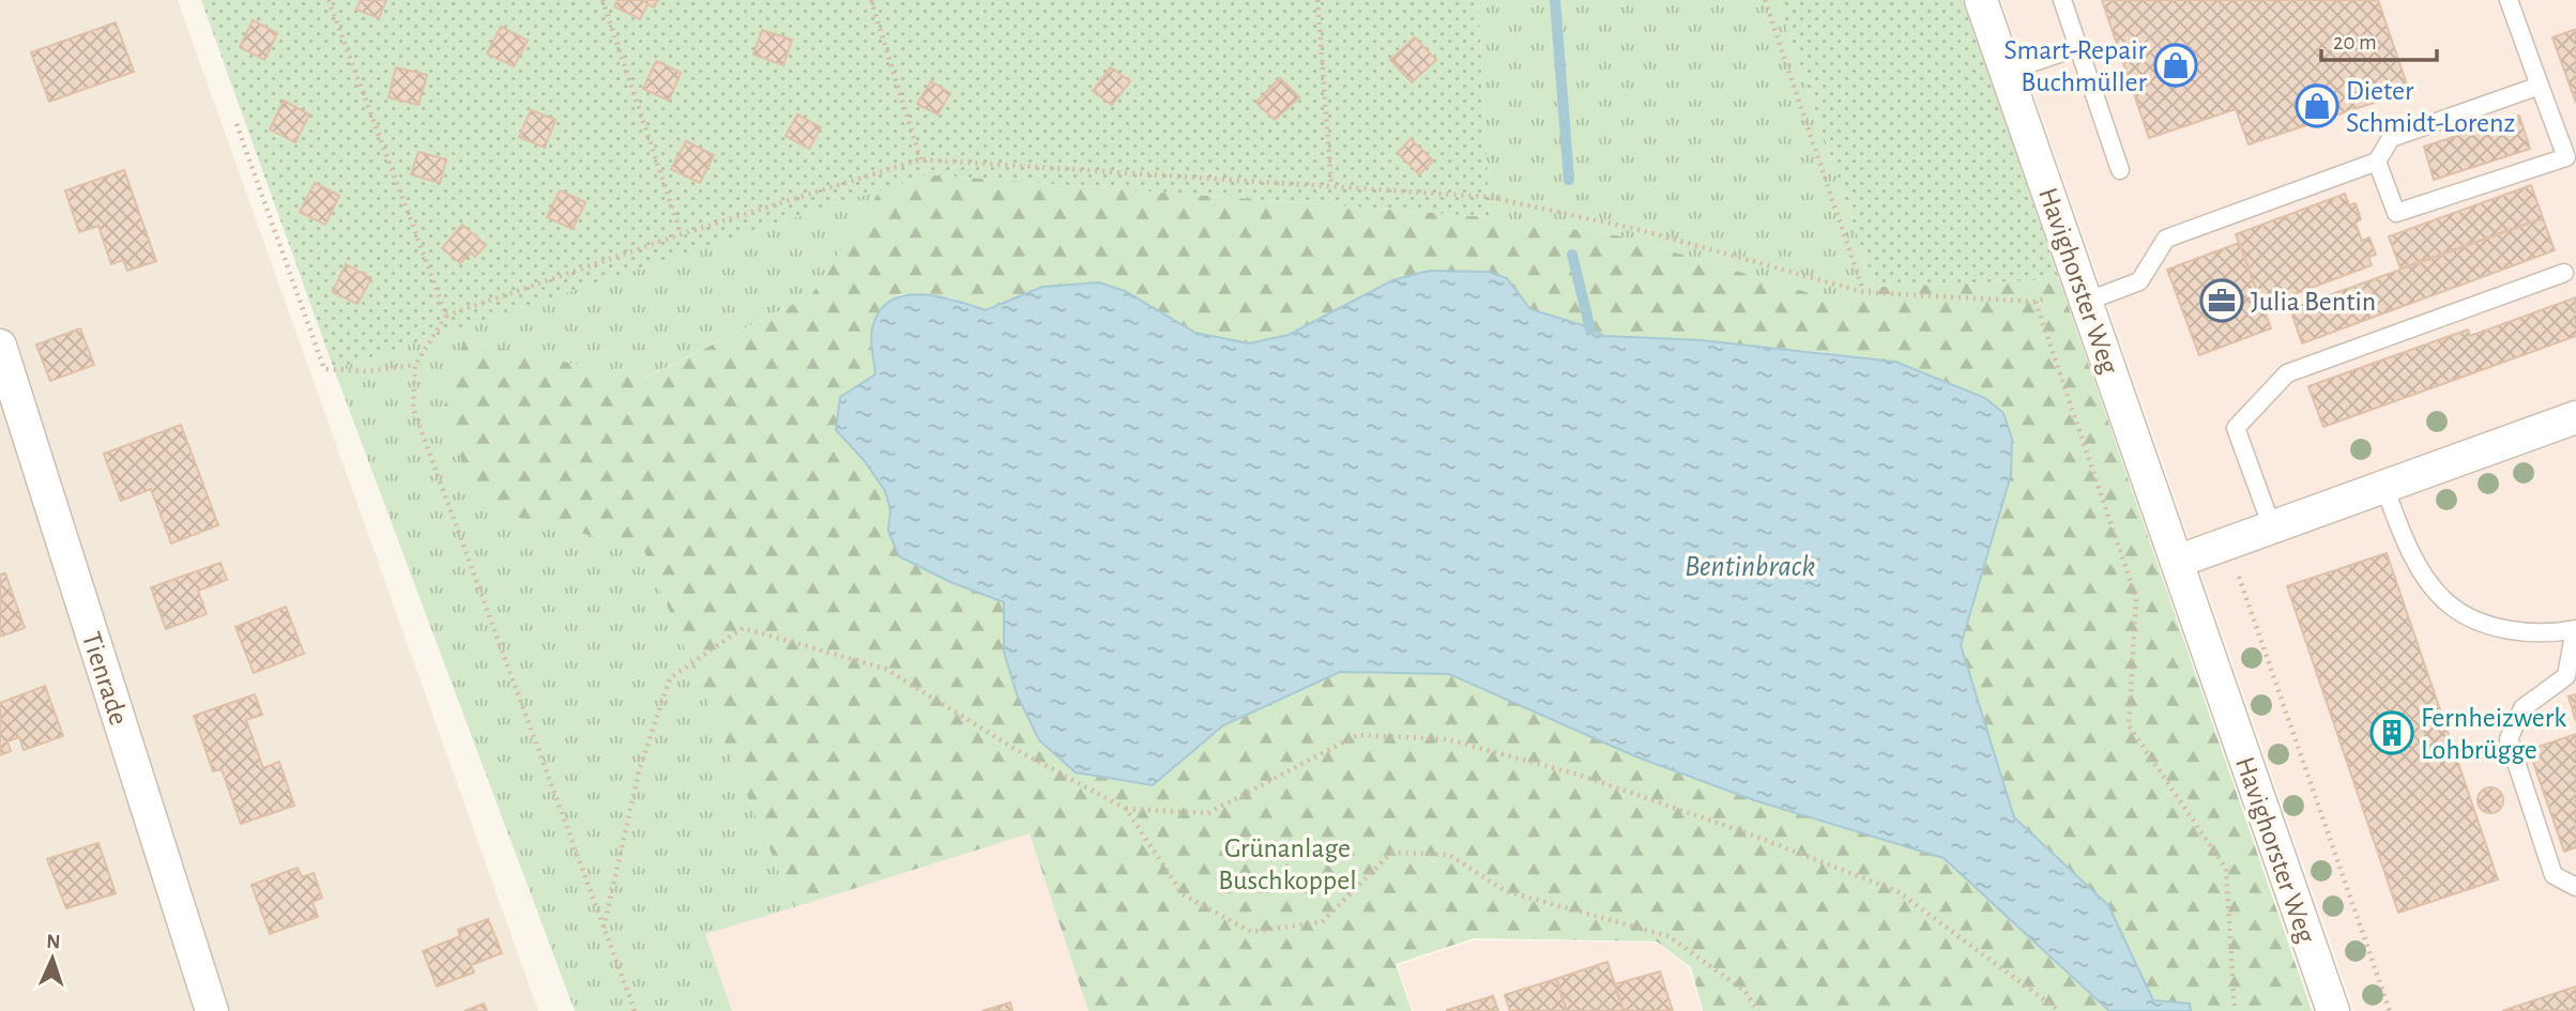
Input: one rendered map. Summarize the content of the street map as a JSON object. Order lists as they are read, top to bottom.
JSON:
{
  "streets": {
    "street": ["Havighorster Weg", "Tienrade"]
  },
  "water": ["Bentinbrack"],
  "parks": ["Grünanlage Buschkoppel"],
  "places": {
    "shop": ["Smart-Repair Buchmüller", "Dieter Schmidt-Lorenz"],
    "office": ["Julia Bentin"],
    "building": ["Fernheizwerk Lohbrügge"]
  },
  "scale_bar": "20 m",
  "north": "top"
}
